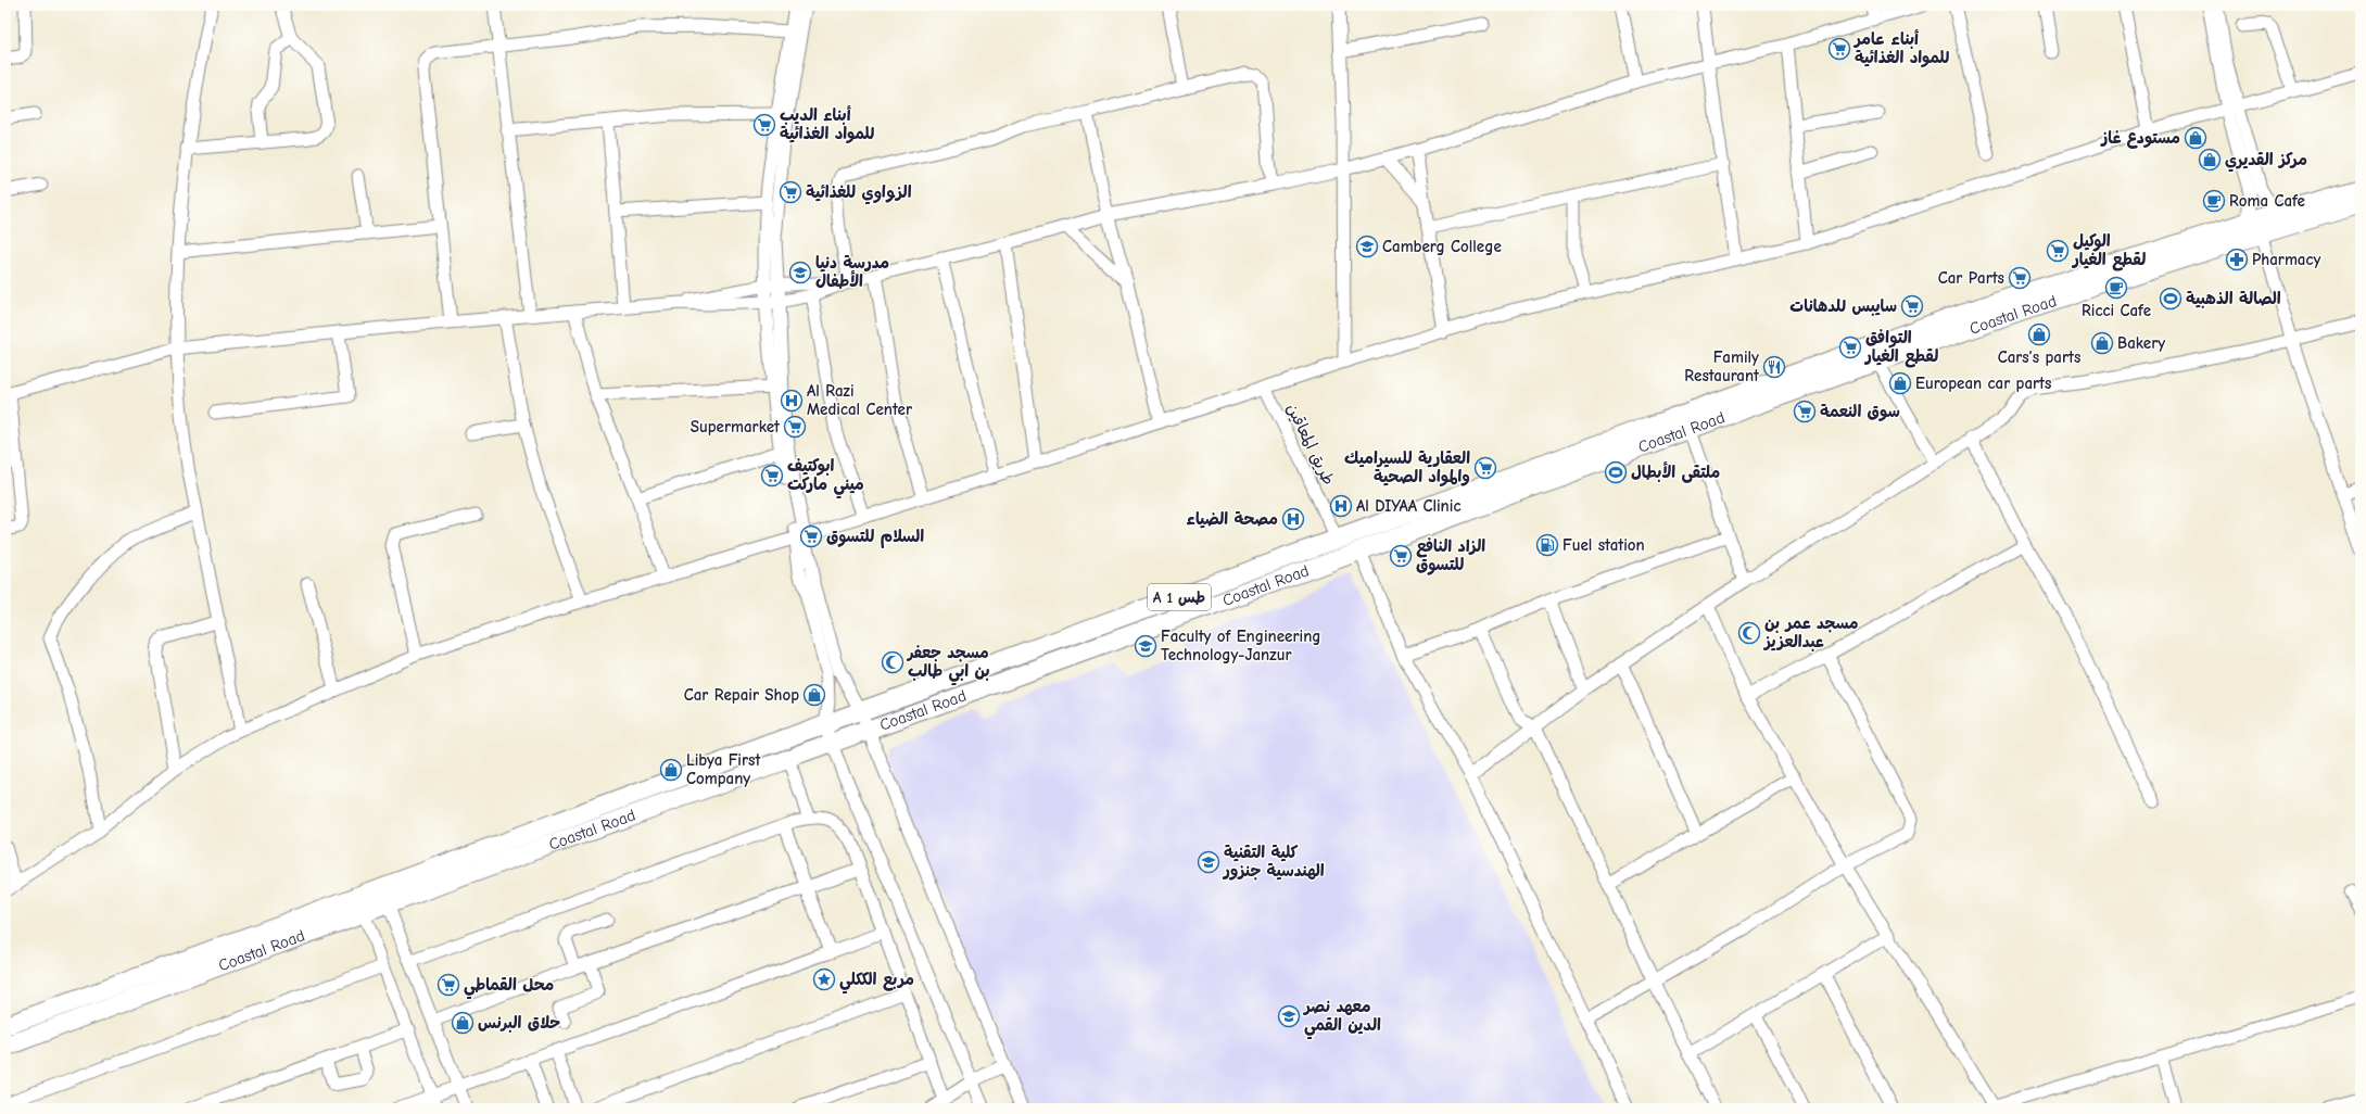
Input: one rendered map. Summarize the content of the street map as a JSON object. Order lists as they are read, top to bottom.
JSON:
{
  "streets": {
    "highway": ["Coastal Road", "A 1 طس"],
    "street": ["طريق المعاقين"]
  },
  "crossings": [
    ["Coastal Road", "طريق المعاقين"]
  ],
  "places": {
    "supermarket": [
      "أبناء عامر للمواد الغذائية",
      "أبناء الديب للمواد الغذائية",
      "الزواوي للغذائية",
      "الوكيل لقطع الغيار",
      "Car Parts",
      "سايبس للدهانات",
      "التوافق لقطع الغيار",
      "سوق النعمة",
      "Supermarket",
      "العقارية للسيراميك والمواد الصحية",
      "ابوكتيف ميني ماركت",
      "السلام للتسوق",
      "الزاد النافع للتسوق",
      "محل القماطي"
    ],
    "shop": [
      "مستودع غاز",
      "مركز القديري",
      "Cars’s parts",
      "Bakery",
      "European car parts",
      "Car Repair Shop",
      "Libya First Company",
      "حلاق البرنس"
    ],
    "cafe": ["Roma Cafe", "Ricci Cafe"],
    "school or university": [
      "Camberg College",
      "مدرسة دنيا الأطفال",
      "Faculty of Engineering Technology-Janzur",
      "كلية التقنية الهندسية جنزور",
      "معهد نصر الدين القمي"
    ],
    "pharmacy": ["Pharmacy"],
    "sports": ["الصالة الذهبية", "ملتقى الأبطال"],
    "restaurant": ["Family Restaurant"],
    "hospital": ["Al Razi Medical Center", "Al DIYAA Clinic", "مصحة الضياء"],
    "fuel station": ["Fuel station"],
    "mosque": ["مسجد عمر بن عبدالعزيز", "مسجد جعفر بن ابي طالب"],
    "place": ["مربع الككلي"]
  }
}
